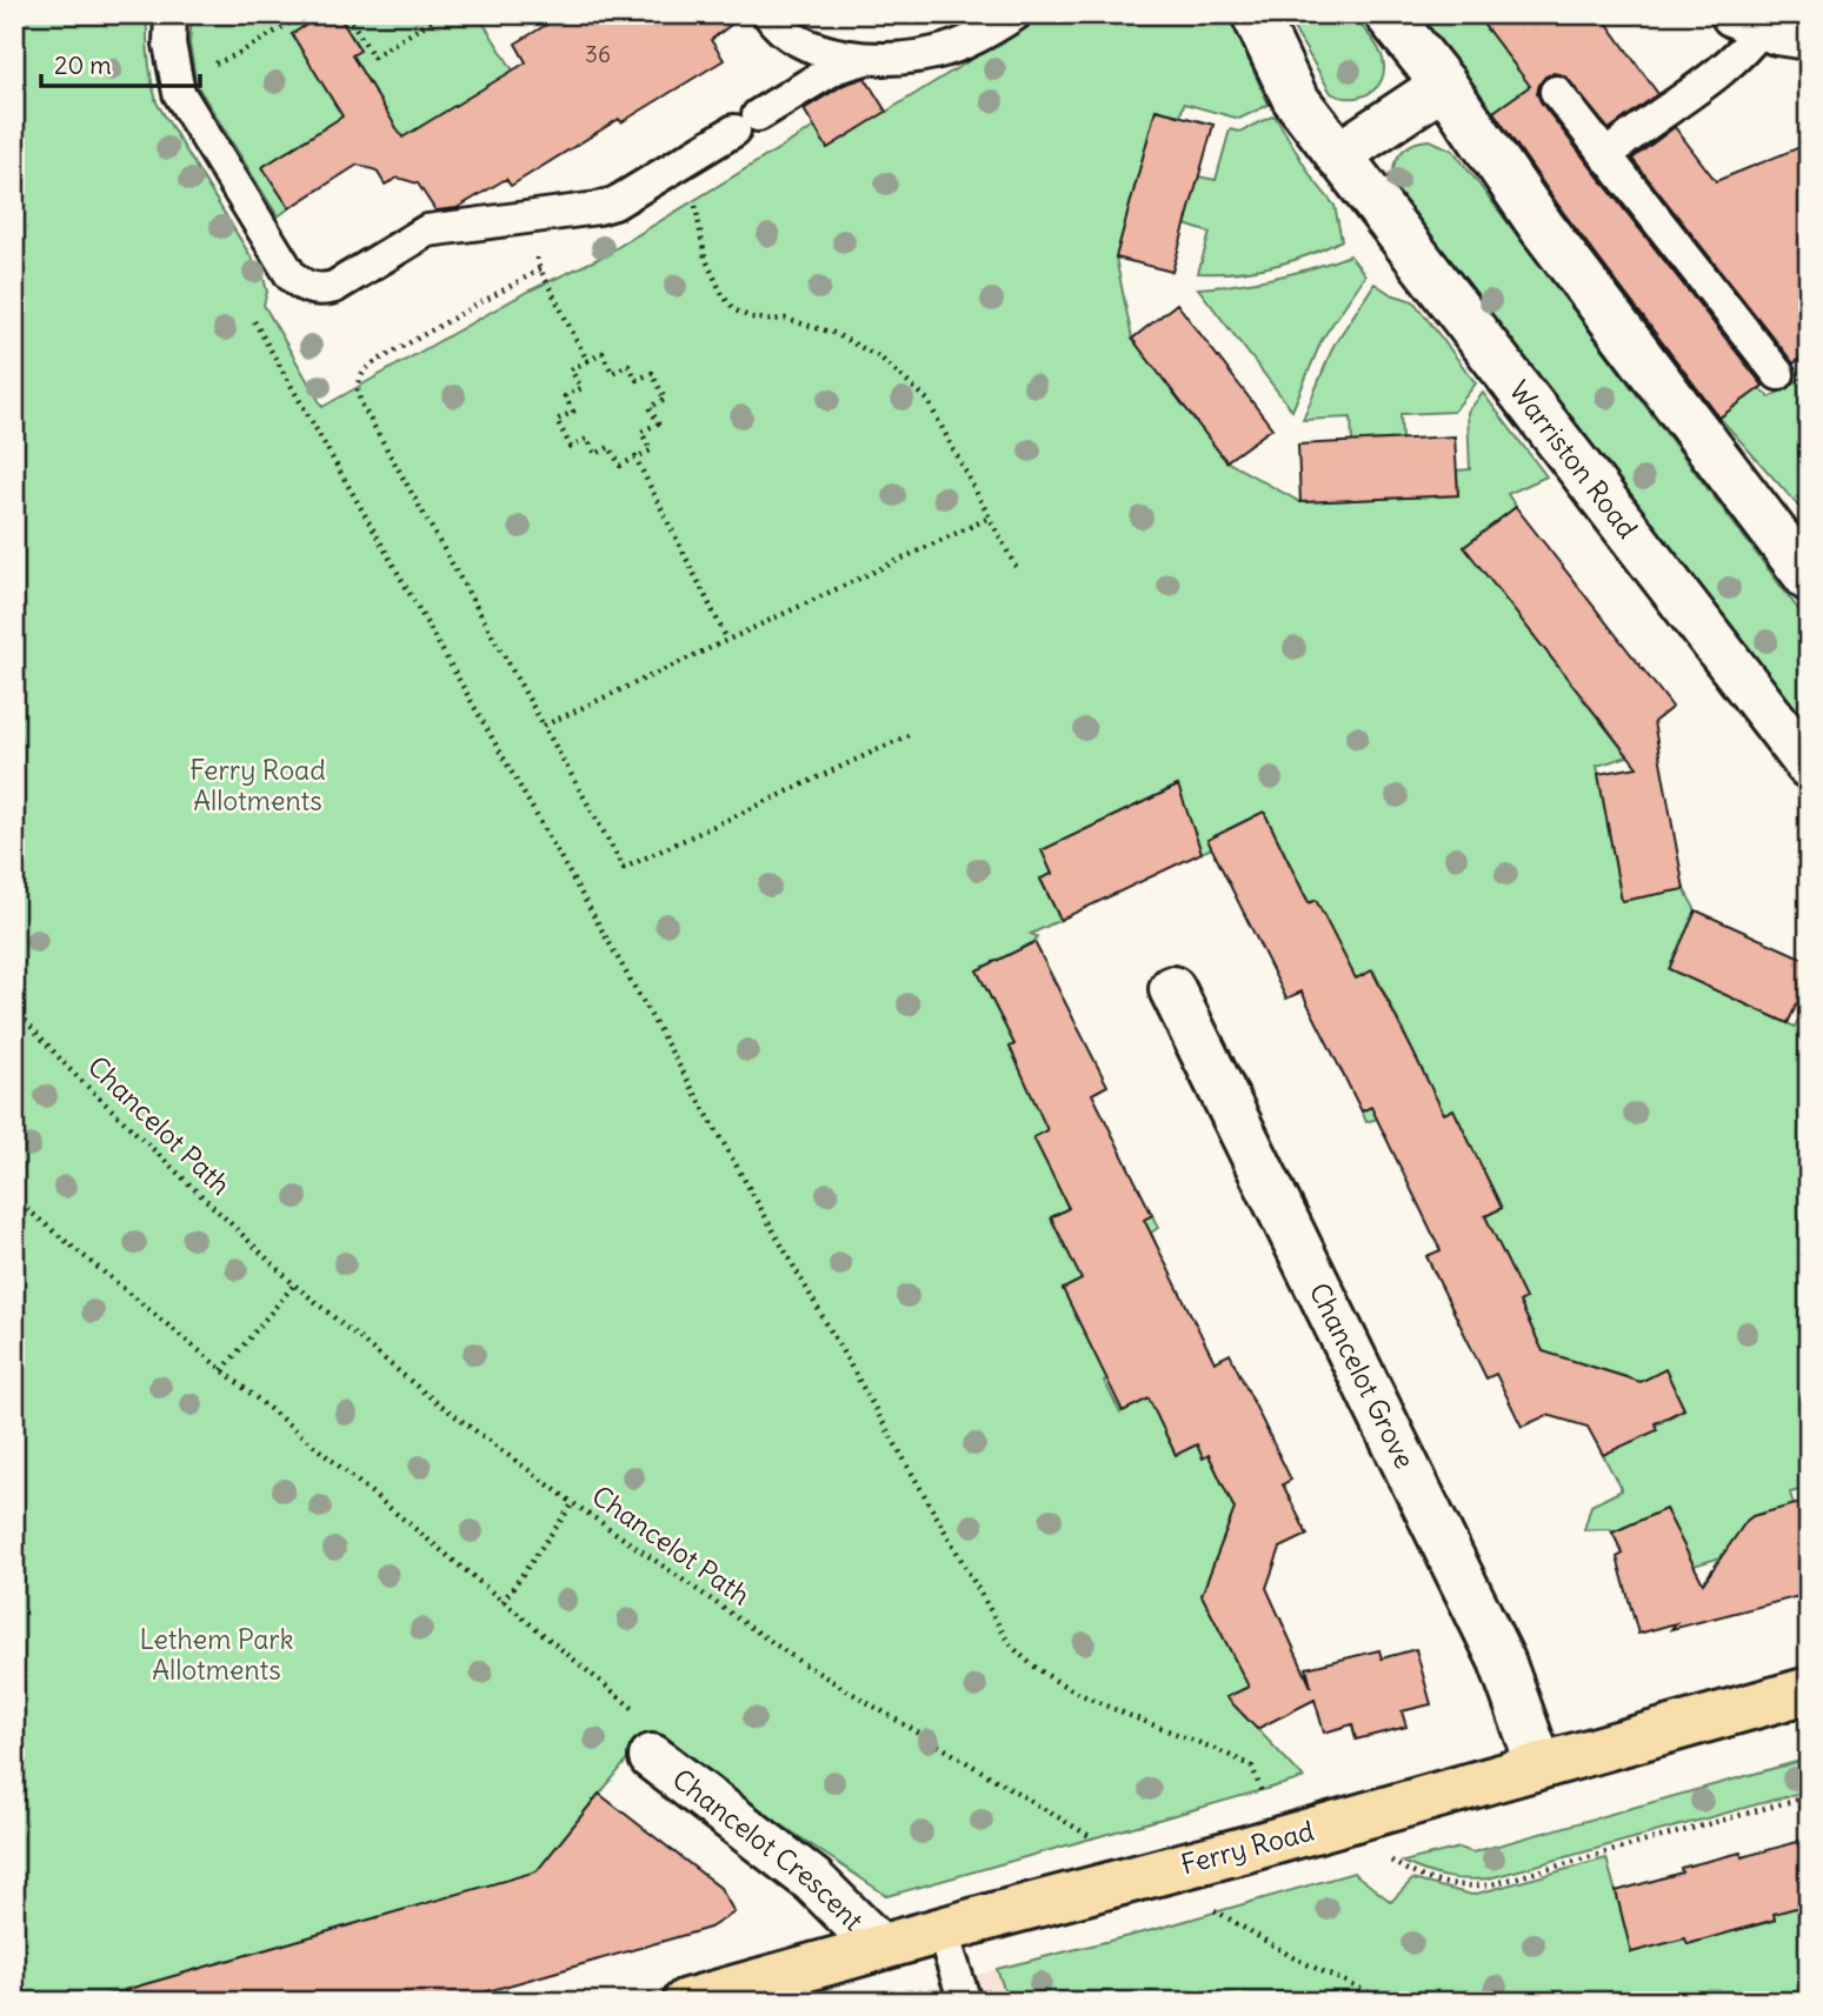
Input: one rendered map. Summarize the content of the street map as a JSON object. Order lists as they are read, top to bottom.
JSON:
{
  "streets": {
    "main road": ["Ferry Road"],
    "street": ["Warriston Road", "Chancelot Grove", "Chancelot Crescent"],
    "path": ["Chancelot Path"]
  },
  "crossings": [
    ["Chancelot Grove", "Ferry Road"],
    ["Ferry Road", "Chancelot Crescent"]
  ],
  "parks": ["Ferry Road Allotments", "Lethem Park Allotments"],
  "house_numbers": ["36"],
  "scale_bar": "20 m"
}
